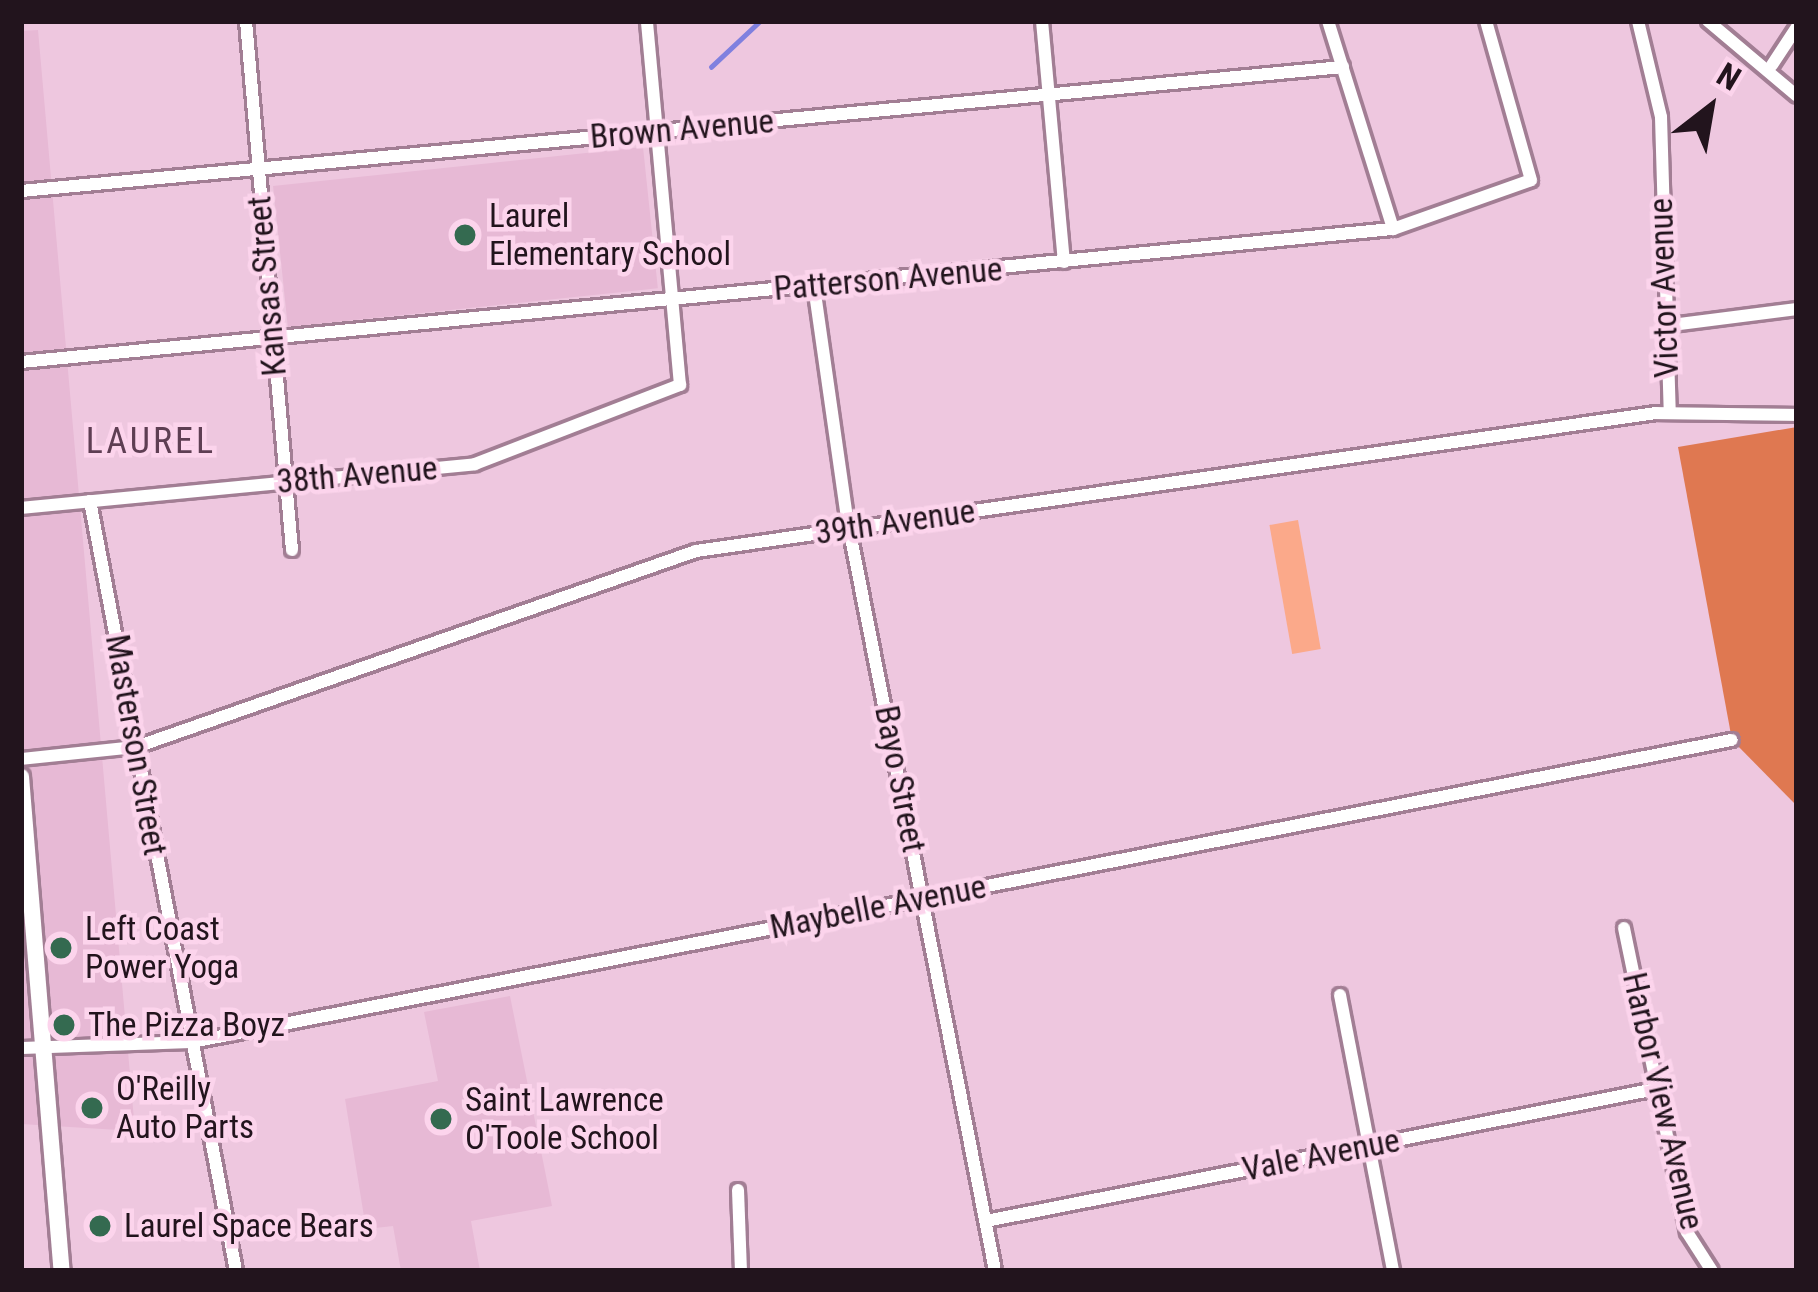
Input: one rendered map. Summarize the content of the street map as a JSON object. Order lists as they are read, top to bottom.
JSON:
{
  "streets": {
    "street": [
      "Brown Avenue",
      "Patterson Avenue",
      "Kansas Street",
      "Victor Avenue",
      "38th Avenue",
      "39th Avenue",
      "Masterson Street",
      "Bayo Street",
      "Maybelle Avenue",
      "Harbor View Avenue",
      "Vale Avenue"
    ]
  },
  "crossings": [
    ["Brown Avenue", "Kansas Street"],
    ["Patterson Avenue", "Kansas Street"],
    ["Patterson Avenue", "38th Avenue"],
    ["Patterson Avenue", "Bayo Street"],
    ["Kansas Street", "38th Avenue"],
    ["Victor Avenue", "39th Avenue"],
    ["38th Avenue", "Masterson Street"],
    ["39th Avenue", "Masterson Street"],
    ["39th Avenue", "Bayo Street"],
    ["Masterson Street", "Maybelle Avenue"],
    ["Bayo Street", "Maybelle Avenue"],
    ["Bayo Street", "Vale Avenue"],
    ["Harbor View Avenue", "Vale Avenue"]
  ],
  "districts": ["LAUREL"],
  "places": [
    "Laurel Elementary School",
    "Left Coast Power Yoga",
    "The Pizza Boyz",
    "O'Reilly Auto Parts",
    "Saint Lawrence O'Toole School",
    "Laurel Space Bears"
  ],
  "north": "top right"
}
